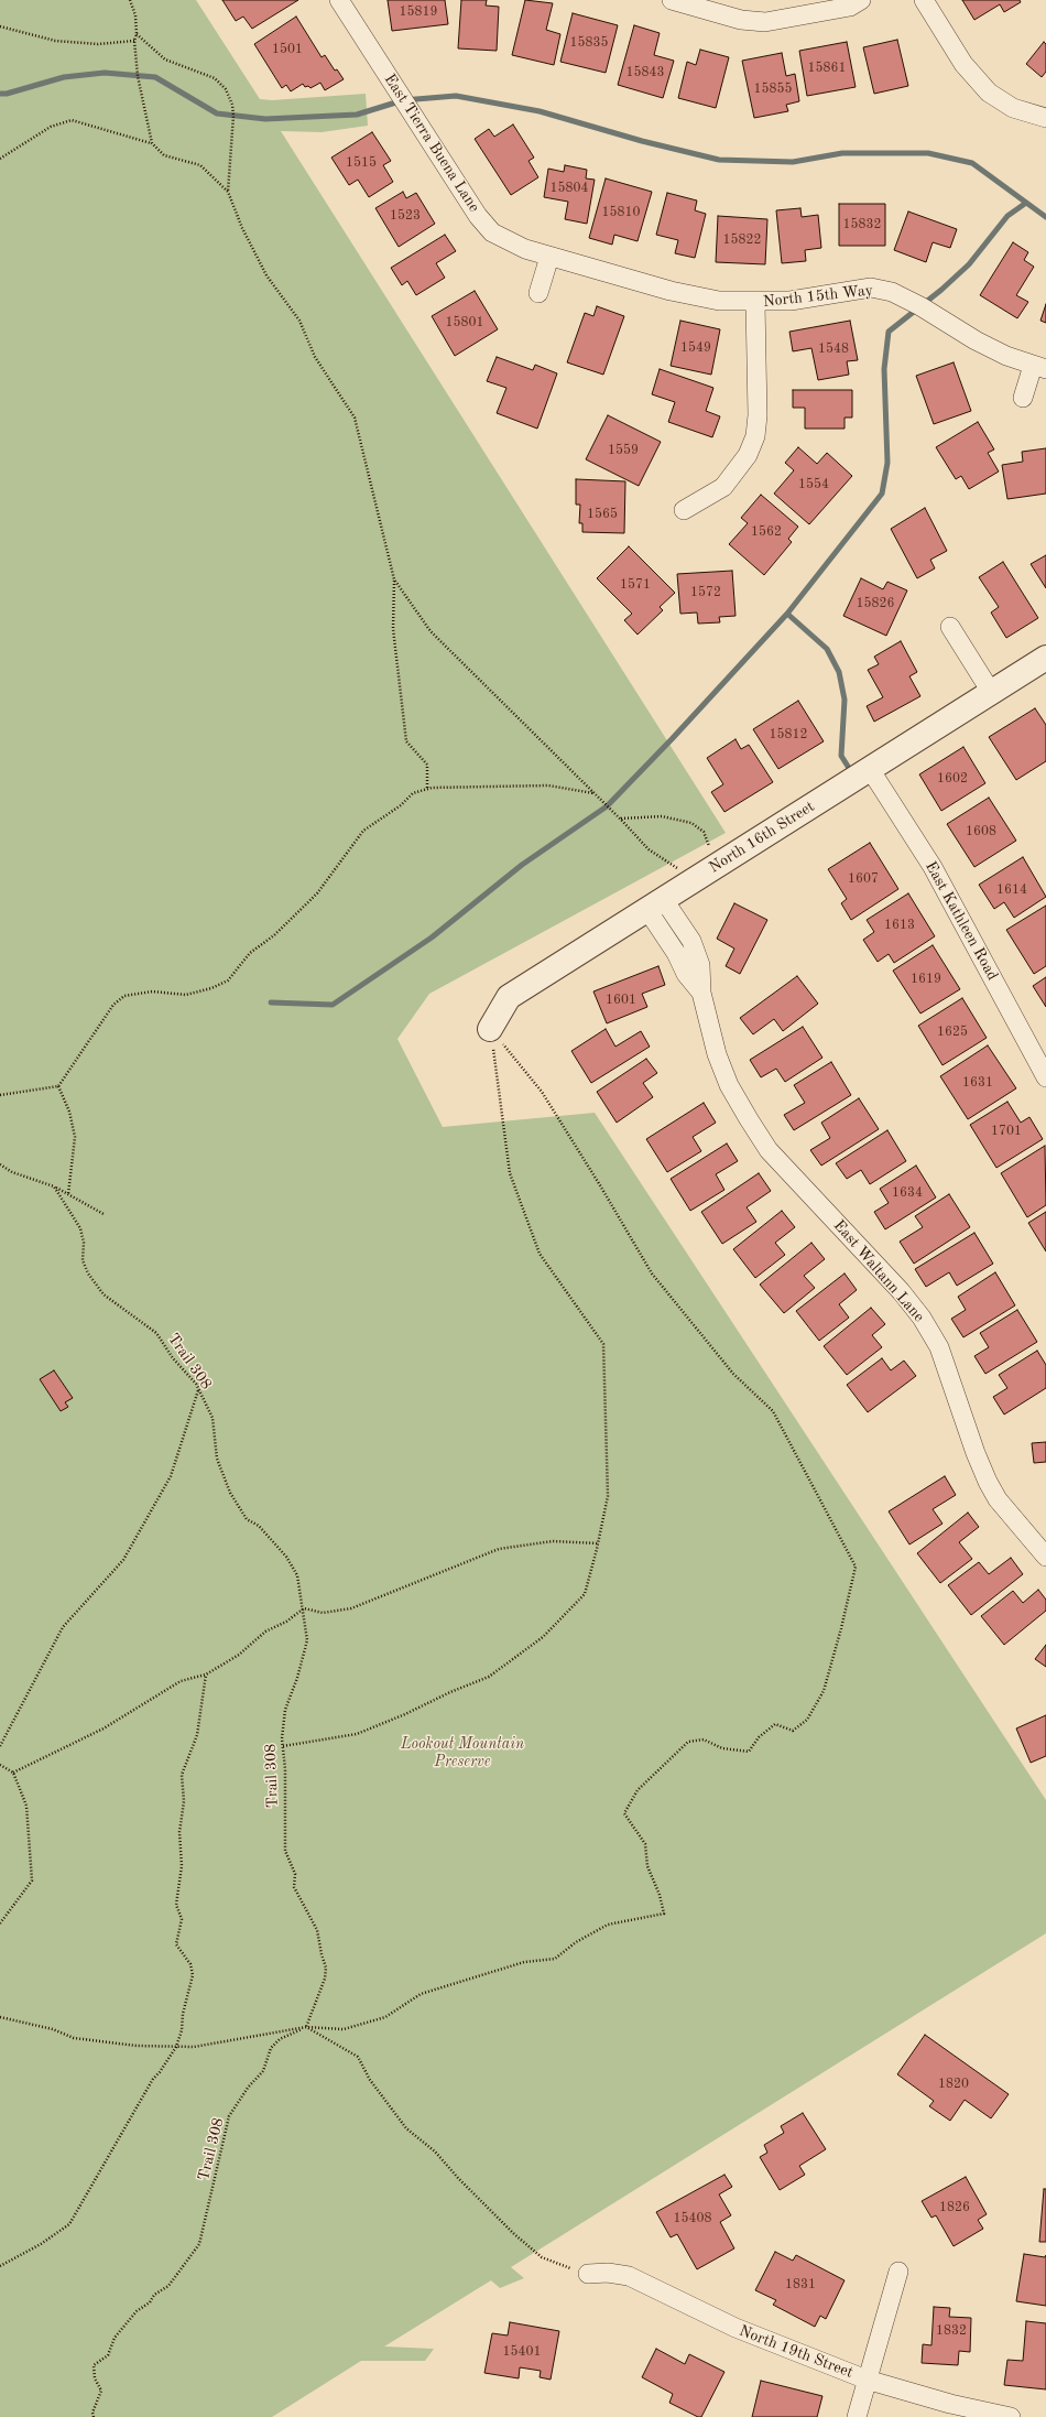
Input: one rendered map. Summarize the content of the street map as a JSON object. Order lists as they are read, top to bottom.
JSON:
{
  "streets": {
    "street": [
      "East Tierra Buena Lane",
      "North 15th Way",
      "North 16th Street",
      "East Kathleen Road",
      "East Waltann Lane",
      "North 19th Street"
    ],
    "path": ["Trail 308"]
  },
  "crossings": [
    ["East Tierra Buena Lane", "North 15th Way"],
    ["North 16th Street", "East Kathleen Road"],
    ["North 16th Street", "East Waltann Lane"]
  ],
  "parks": ["Lookout Mountain Preserve"],
  "house_numbers": [
    "15819",
    "15835",
    "1501",
    "15861",
    "15843",
    "15855",
    "1515",
    "15804",
    "15810",
    "1523",
    "15832",
    "15822",
    "15801",
    "1549",
    "1548",
    "1559",
    "1554",
    "1565",
    "1562",
    "1571",
    "1572",
    "15826",
    "15812",
    "1602",
    "1608",
    "1607",
    "1614",
    "1613",
    "1619",
    "1601",
    "1625",
    "1631",
    "1701",
    "1634",
    "1820",
    "1826",
    "15408",
    "1831",
    "1832",
    "15401"
  ]
}
